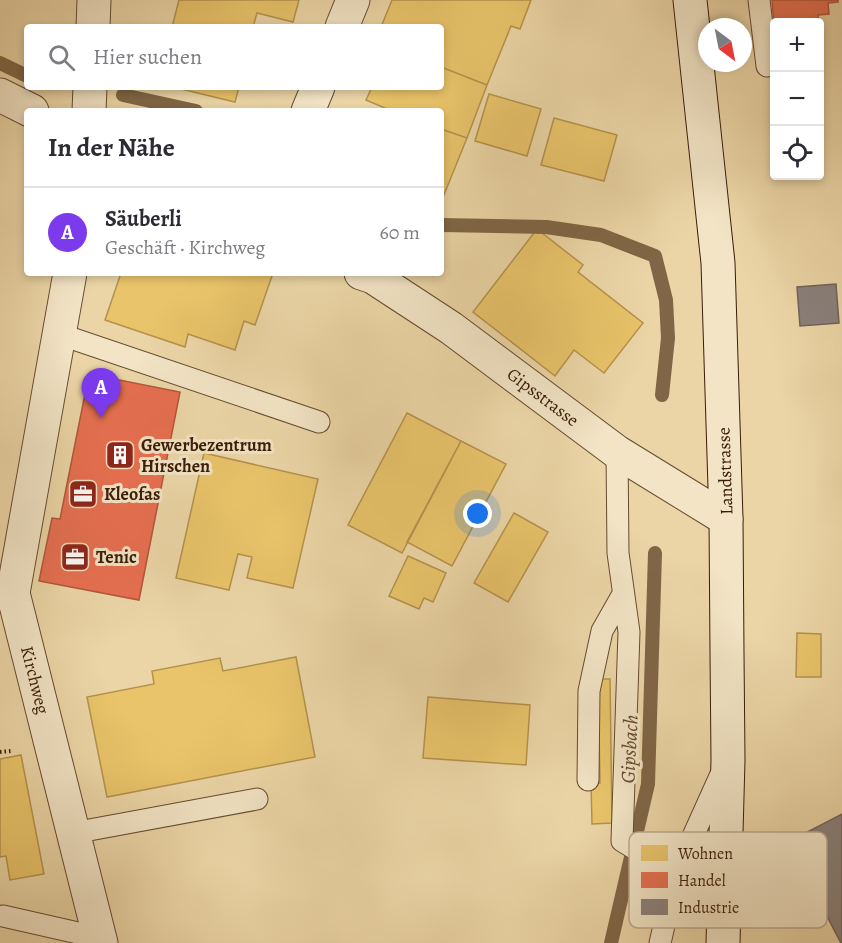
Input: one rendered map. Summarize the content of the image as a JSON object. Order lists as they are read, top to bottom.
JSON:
{
  "streets": {
    "street": ["Gipsstrasse", "Landstrasse", "Kirchweg"]
  },
  "crossings": [
    ["Gipsstrasse", "Landstrasse"]
  ],
  "water": ["Gipsbach"],
  "places": {
    "building": ["Gewerbezentrum Hirschen"],
    "office": ["Kleofas", "Tenic"]
  },
  "legend": ["Wohnen", "Handel", "Industrie"],
  "north": "bottom right",
  "page": {
    "map_buttons": ["+", "−"],
    "search": "Hier suchen",
    "heading": "In der Nähe",
    "list": [
      {
        "mark": "A",
        "name": "Säuberli",
        "note": "Geschäft · Kirchweg",
        "value": "60 m"
      }
    ],
    "pins": "A"
  }
}
